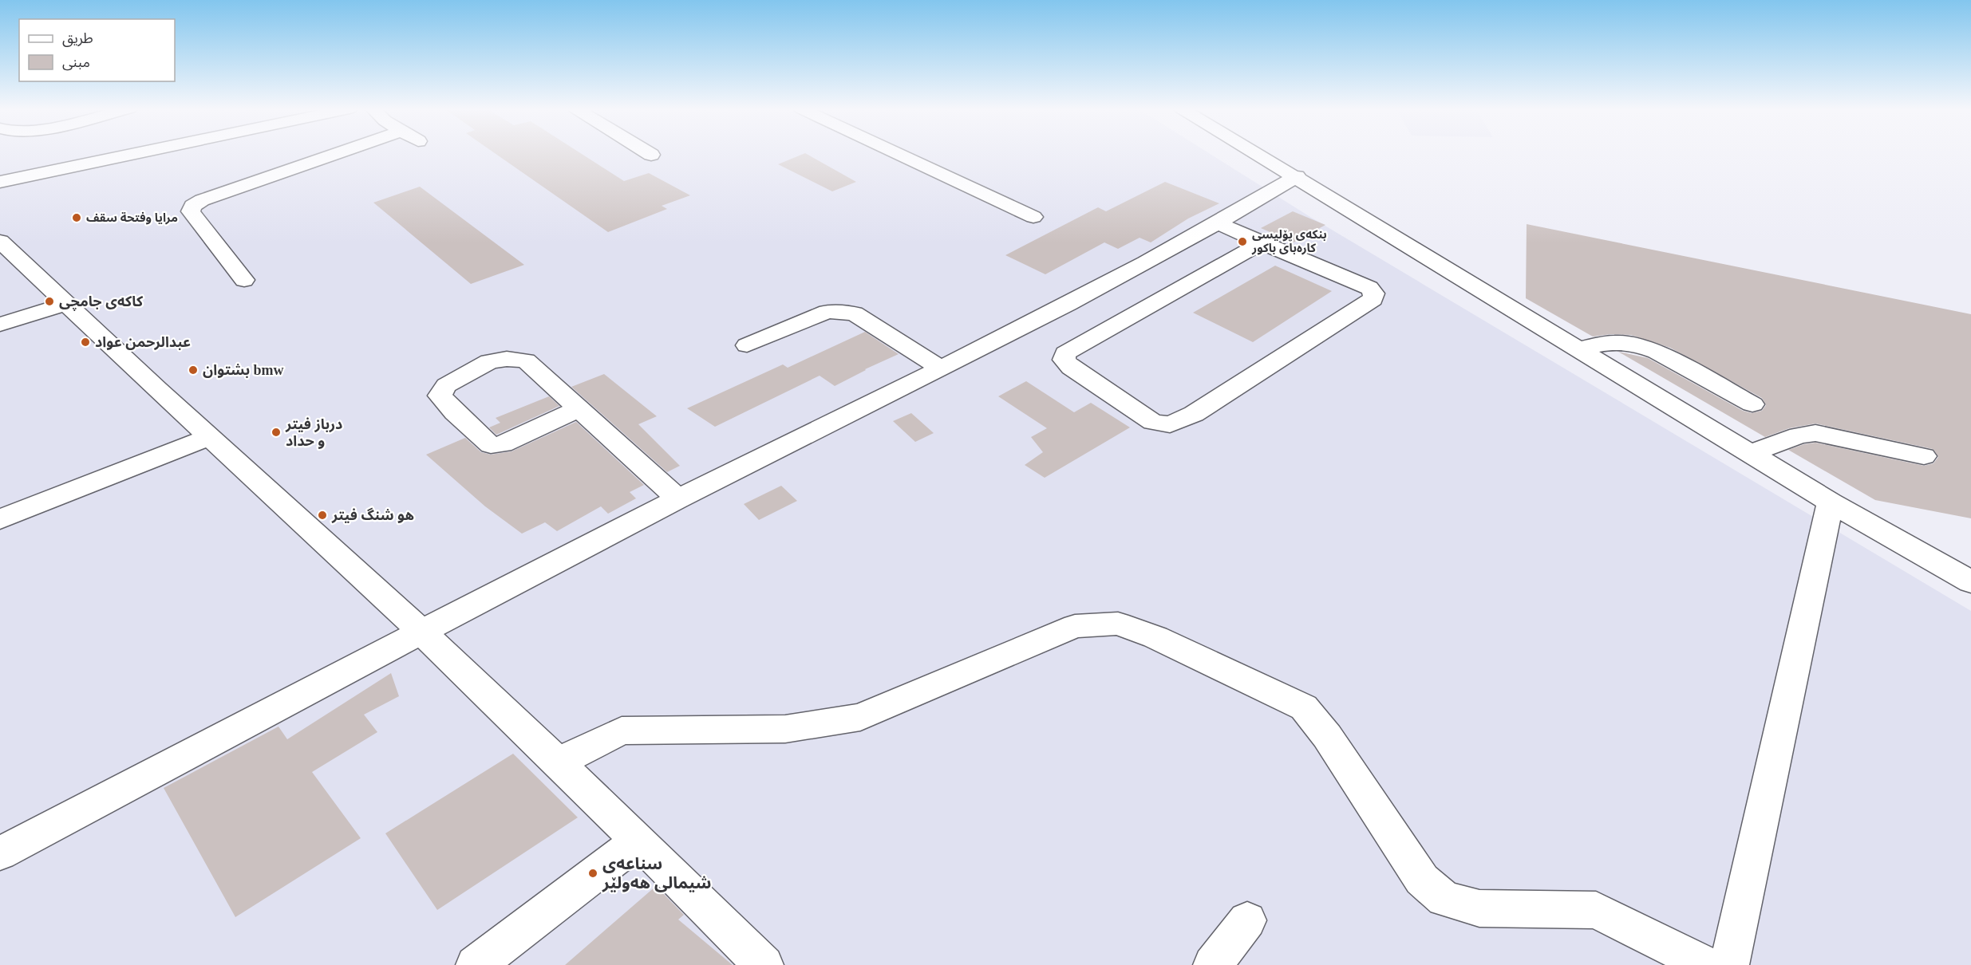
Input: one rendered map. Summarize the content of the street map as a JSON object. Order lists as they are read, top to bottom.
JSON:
{
  "places": [
    "مرايا وفتحة سقف",
    "بنکەی پۆلیسی کارەبای باکور",
    "کاکەی جامچی",
    "عبدالرحمن عواد",
    "بشتوان bmw",
    "درباز فیتر و حداد",
    "هو شنگ فيتر",
    "سناعەی شیمالی هەولێر"
  ],
  "legend": ["طريق", "مبنى"]
}
